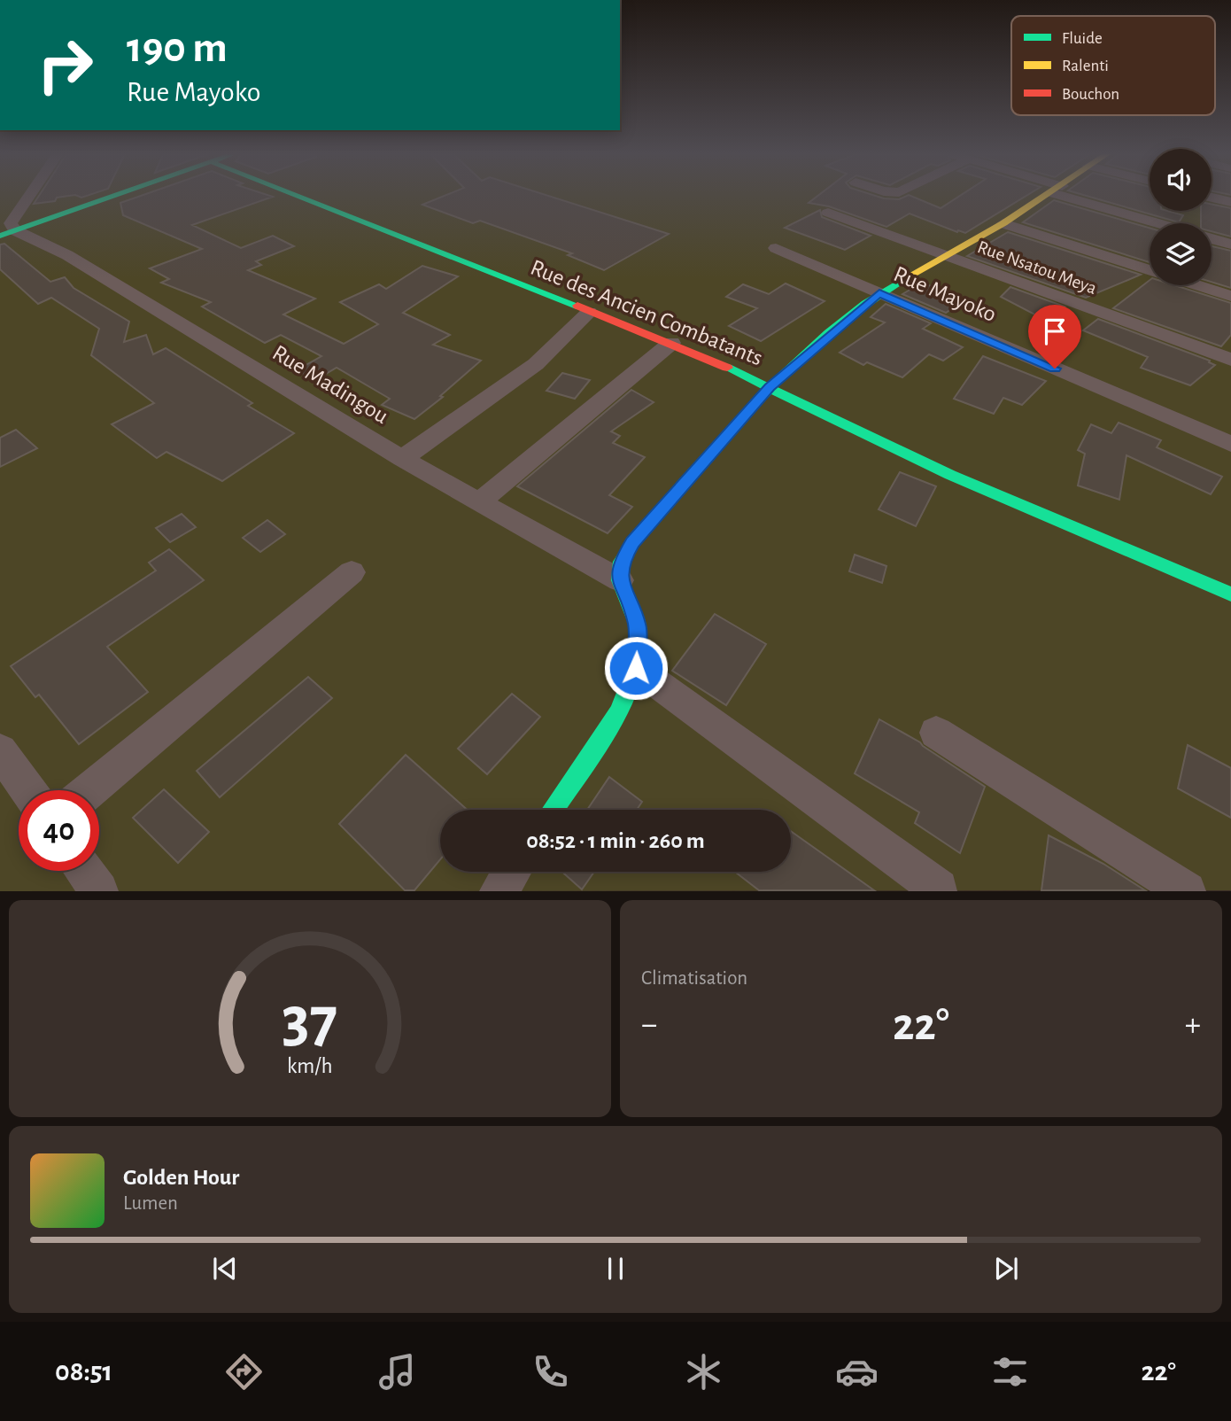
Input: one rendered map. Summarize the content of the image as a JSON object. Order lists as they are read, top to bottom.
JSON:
{
  "streets": {
    "street": [
      "Rue Nsatou Meya",
      "Rue Mayoko",
      "Rue des Ancien Combatants",
      "Rue Madingou"
    ]
  },
  "legend": ["Fluide", "Ralenti", "Bouchon"],
  "page": {
    "turn": ["190 m", "Rue Mayoko"],
    "limit": "40",
    "trip": "08:52 · 1 min · 260 m",
    "tile": "Climatisation",
    "heat": ["−", "22°", "+"],
    "song": ["Golden Hour", "Lumen"],
    "tabs": ["08:51", "22°"],
    "gauge": ["37", "km/h"]
  }
}
